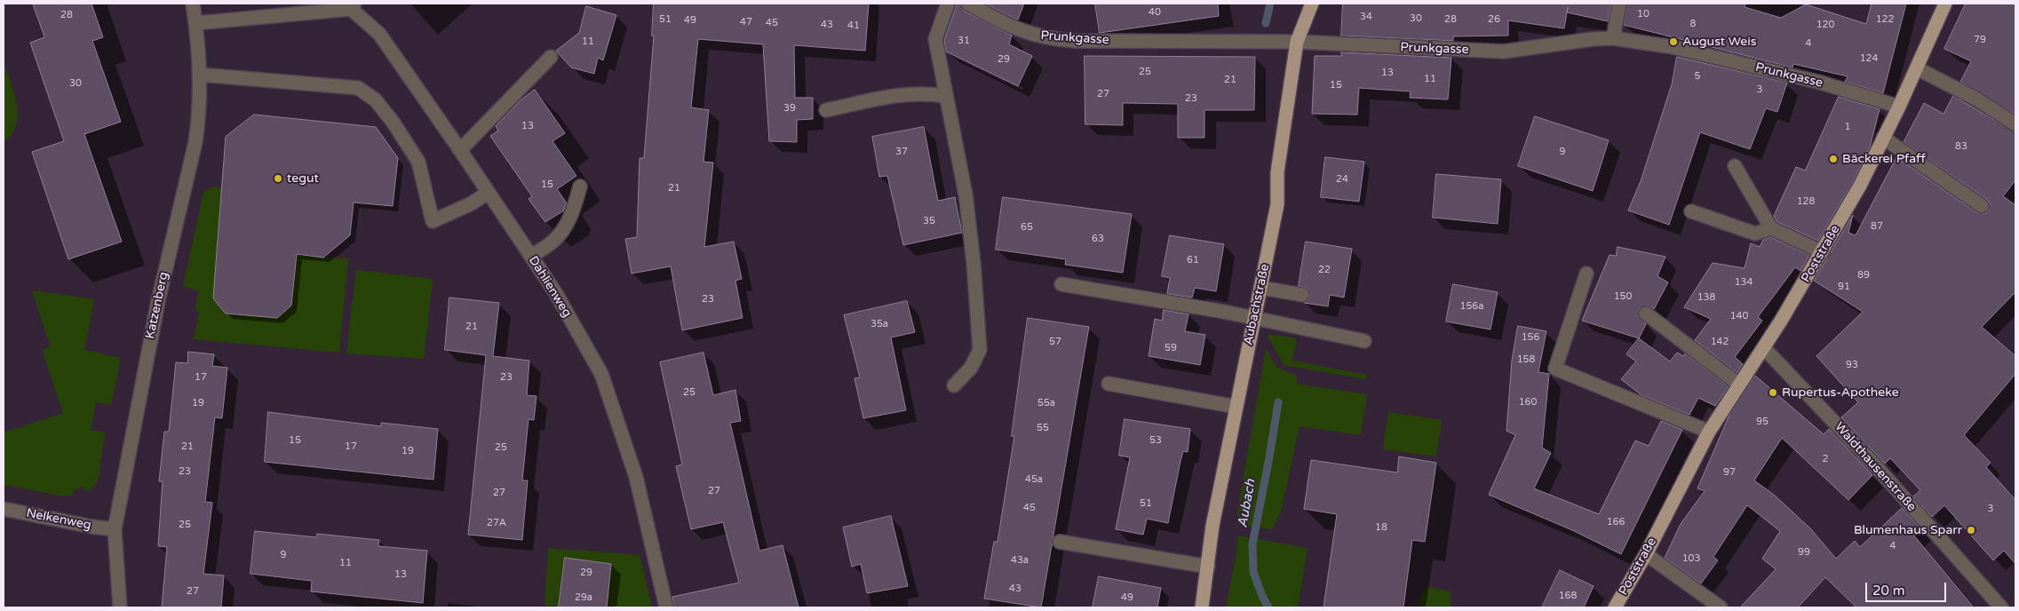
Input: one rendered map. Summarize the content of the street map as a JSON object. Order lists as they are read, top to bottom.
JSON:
{
  "streets": {
    "main road": ["Poststraße", "Aubachstraße"],
    "street": [
      "Prunkgasse",
      "Dahlienweg",
      "Katzenberg",
      "Waldthausenstraße",
      "Nelkenweg"
    ]
  },
  "crossings": [
    ["Prunkgasse", "Poststraße"],
    ["Prunkgasse", "Aubachstraße"],
    ["Poststraße", "Waldthausenstraße"],
    ["Katzenberg", "Nelkenweg"]
  ],
  "water": ["Aubach"],
  "places": [
    "August Weis",
    "Bäckerei Pfaff",
    "tegut",
    "Rupertus-Apotheke",
    "Blumenhaus Sparr"
  ],
  "house_numbers": [
    "40",
    "10",
    "28",
    "34",
    "30",
    "51",
    "28",
    "26",
    "122",
    "49",
    "47",
    "45",
    "8",
    "43",
    "120",
    "41",
    "79",
    "31",
    "11",
    "4",
    "124",
    "29",
    "25",
    "13",
    "5",
    "11",
    "21",
    "30",
    "15",
    "3",
    "27",
    "23",
    "39",
    "13",
    "1",
    "83",
    "37",
    "9",
    "24",
    "15",
    "21",
    "128",
    "35",
    "87",
    "65",
    "63",
    "61",
    "22",
    "89",
    "134",
    "91",
    "150",
    "138",
    "23",
    "156a",
    "140",
    "35a",
    "21",
    "156",
    "57",
    "142",
    "59",
    "158",
    "93",
    "17",
    "23",
    "25",
    "160",
    "19",
    "55a",
    "95",
    "55",
    "15",
    "53",
    "21",
    "17",
    "25",
    "19",
    "2",
    "23",
    "97",
    "45a",
    "27",
    "27",
    "51",
    "45",
    "3",
    "166",
    "27A",
    "25",
    "18",
    "4",
    "99",
    "9",
    "103",
    "43a",
    "11",
    "29",
    "13",
    "43",
    "27",
    "168",
    "29a",
    "49"
  ],
  "scale_bar": "20 m"
}
